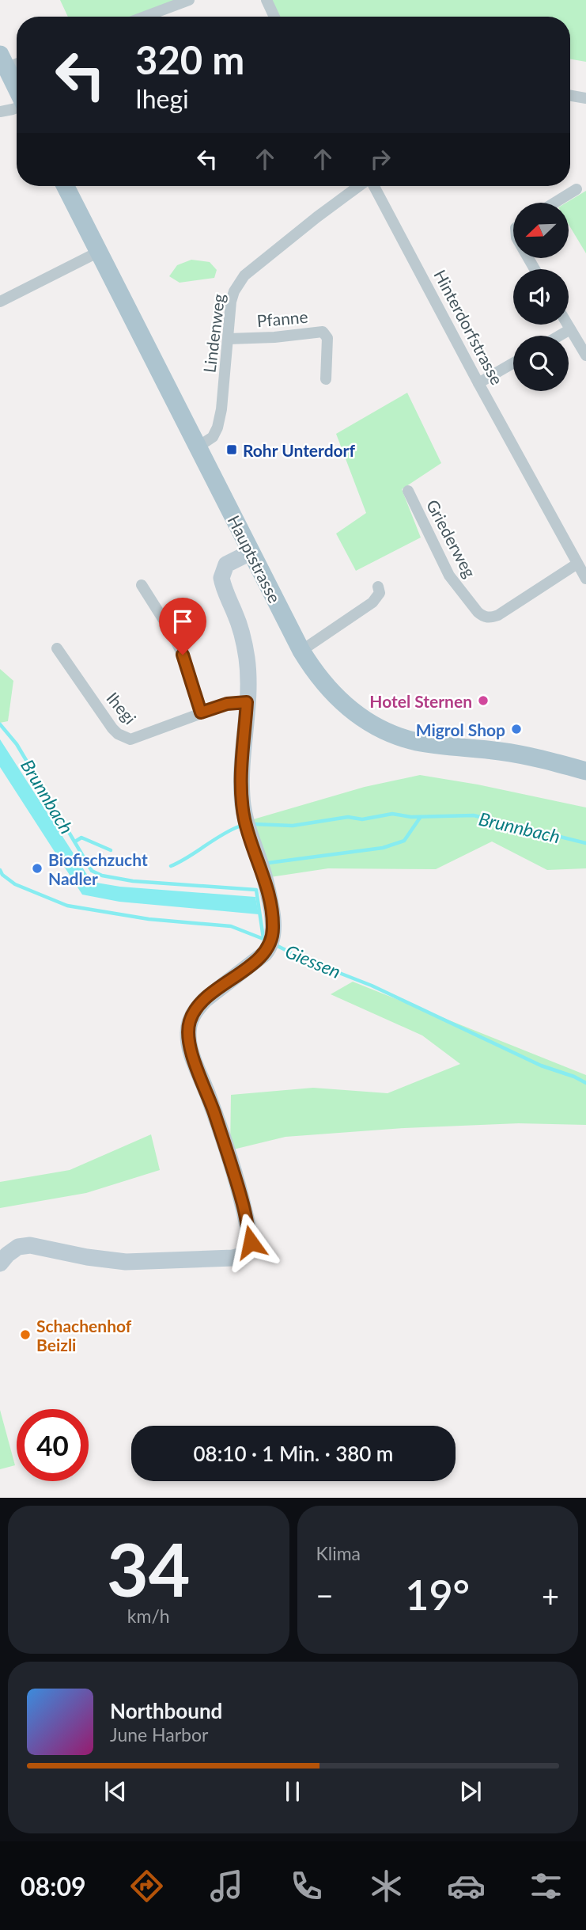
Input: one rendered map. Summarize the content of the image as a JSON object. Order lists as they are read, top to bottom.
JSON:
{
  "streets": {
    "main road": ["Hauptstrasse"],
    "street": [
      "Pfanne",
      "Hinterdorfstrasse",
      "Lindenweg",
      "Griederweg",
      "Ihegi"
    ]
  },
  "crossings": [
    ["Pfanne", "Lindenweg"],
    ["Hinterdorfstrasse", "Griederweg"],
    ["Lindenweg", "Hauptstrasse"]
  ],
  "water": ["Brunnbach", "Giessen"],
  "places": {
    "transit": ["Rohr Unterdorf"],
    "other": [
      "Hotel Sternen",
      "Migrol Shop",
      "Biofischzucht Nadler",
      "Schachenhof Beizli"
    ]
  },
  "north": "bottom left",
  "page": {
    "turn": ["320 m", "Ihegi"],
    "limit": "40",
    "trip": "08:10 · 1 Min. · 380 m",
    "tile": [
      ["34", "km/h"],
      "Klima"
    ],
    "heat": ["−", "19°", "+"],
    "song": ["Northbound", "June Harbor"],
    "tabs": "08:09"
  }
}
